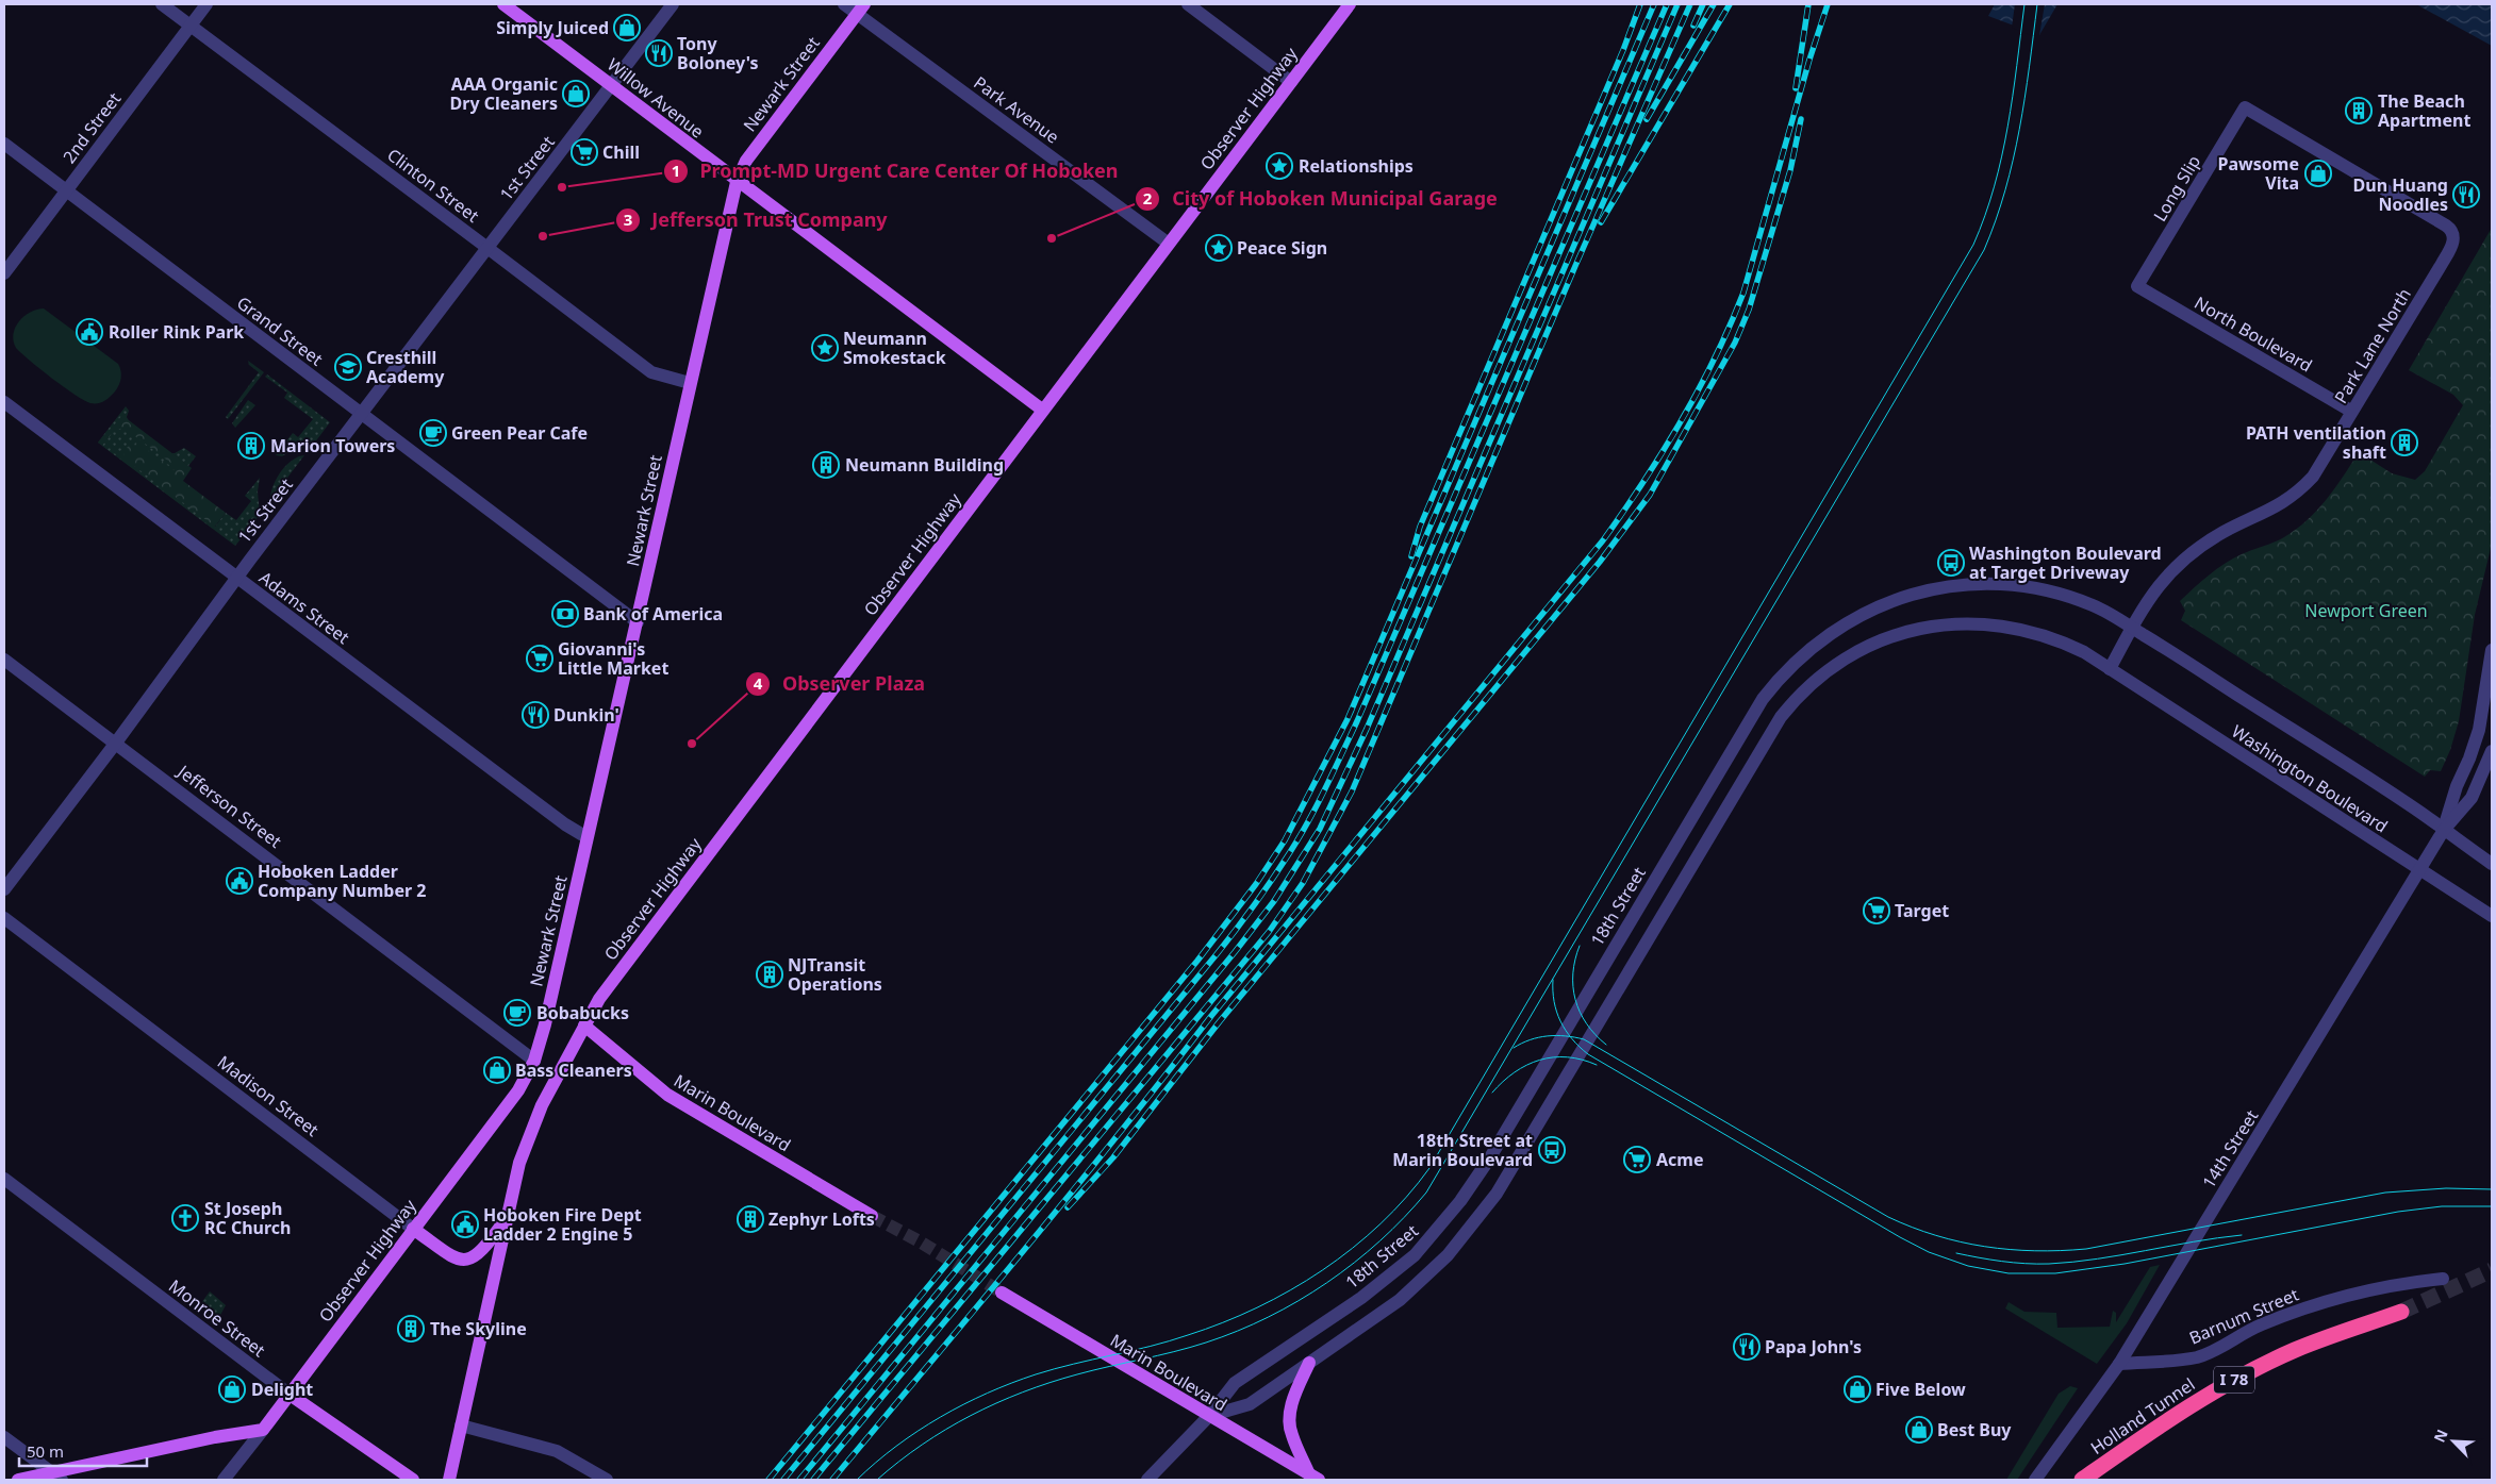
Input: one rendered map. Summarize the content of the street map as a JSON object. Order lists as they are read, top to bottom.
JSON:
{
  "streets": {
    "highway": ["I 78", "Holland Tunnel"],
    "main road": [
      "Newark Street",
      "Willow Avenue",
      "Observer Highway",
      "Madison Street",
      "Marin Boulevard",
      "Monroe Street"
    ],
    "street": [
      "Park Avenue",
      "2nd Street",
      "1st Street",
      "Clinton Street",
      "Long Slip",
      "Grand Street",
      "North Boulevard",
      "Park Lane North",
      "Adams Street",
      "Washington Boulevard",
      "Jefferson Street",
      "18th Street",
      "14th Street",
      "Barnum Street"
    ]
  },
  "crossings": [
    ["Newark Street", "Willow Avenue"],
    ["Newark Street", "Observer Highway"],
    ["Newark Street", "Park Avenue"],
    ["Newark Street", "Clinton Street"],
    ["Newark Street", "Grand Street"],
    ["Newark Street", "Adams Street"],
    ["Newark Street", "Jefferson Street"],
    ["Willow Avenue", "Observer Highway"],
    ["Willow Avenue", "1st Street"],
    ["Observer Highway", "Park Avenue"],
    ["Observer Highway", "Jefferson Street"],
    ["Observer Highway", "Madison Street"],
    ["Observer Highway", "Marin Boulevard"],
    ["Observer Highway", "Monroe Street"],
    ["2nd Street", "Clinton Street"],
    ["2nd Street", "Grand Street"],
    ["1st Street", "Clinton Street"],
    ["1st Street", "Grand Street"],
    ["1st Street", "Adams Street"],
    ["1st Street", "Jefferson Street"],
    ["Long Slip", "North Boulevard"],
    ["Long Slip", "Park Lane North"],
    ["North Boulevard", "Park Lane North"],
    ["Park Lane North", "Washington Boulevard"],
    ["Park Lane North", "18th Street"],
    ["Washington Boulevard", "18th Street"],
    ["Washington Boulevard", "14th Street"],
    ["18th Street", "Marin Boulevard"],
    ["14th Street", "Barnum Street"]
  ],
  "parks": ["Newport Green"],
  "places": {
    "shop": [
      "Simply Juiced",
      "AAA Organic Dry Cleaners",
      "Pawsome Vita",
      "Bass Cleaners",
      "Delight",
      "Five Below",
      "Best Buy"
    ],
    "restaurant": [
      "Tony Boloney's",
      "Dun Huang Noodles",
      "Dunkin'",
      "Papa John's"
    ],
    "building": [
      "The Beach Apartment",
      "PATH ventilation shaft",
      "Marion Towers",
      "Neumann Building",
      "NJTransit Operations",
      "Zephyr Lofts",
      "The Skyline"
    ],
    "supermarket": [
      "Chill",
      "Giovanni's Little Market",
      "Target",
      "Acme"
    ],
    "place": ["Relationships", "Peace Sign", "Neumann Smokestack"],
    "other": [
      "Prompt-MD Urgent Care Center Of Hoboken",
      "Jefferson Trust Company",
      "City of Hoboken Municipal Garage",
      "Observer Plaza"
    ],
    "public building": ["Roller Rink Park", "Hoboken Ladder Company Number 2", "Hoboken Fire Dept Ladder 2 Engine 5"],
    "school or university": ["Cresthill Academy"],
    "cafe": ["Green Pear Cafe", "Bobabucks"],
    "bus stop": ["Washington Boulevard at Target Driveway", "18th Street at Marin Boulevard"],
    "bank": ["Bank of America"],
    "church": ["St Joseph RC Church"]
  },
  "scale_bar": "50 m",
  "north": "top left"
}
